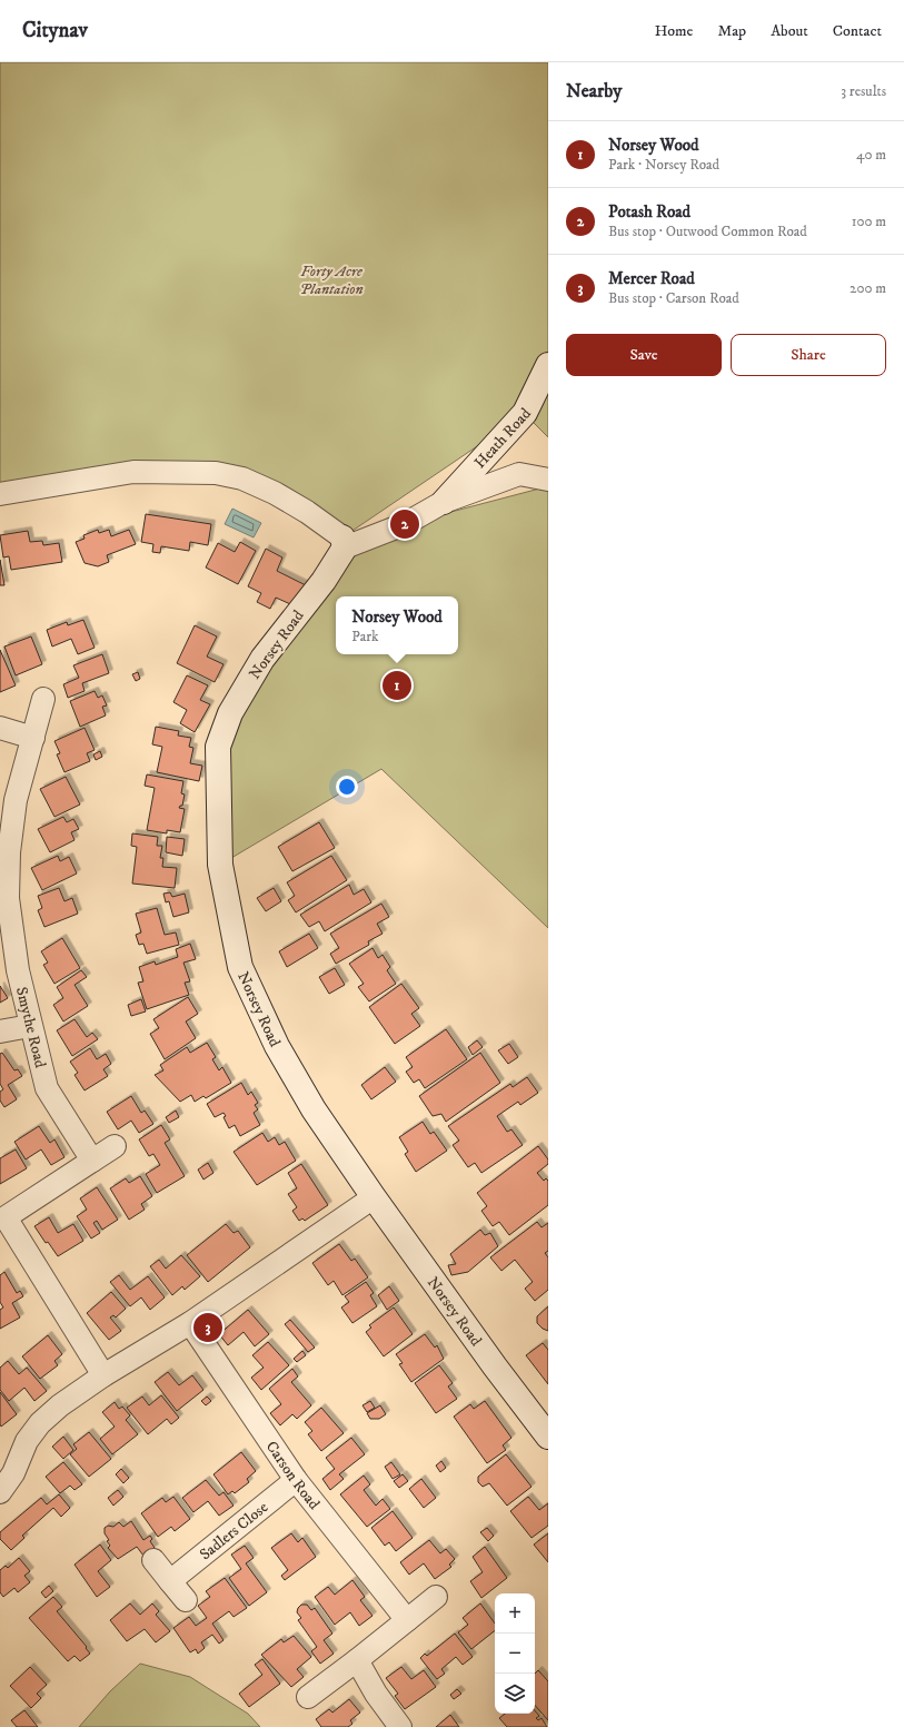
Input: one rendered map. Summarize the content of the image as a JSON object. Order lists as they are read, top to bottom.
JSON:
{
  "streets": {
    "street": [
      "Heath Road",
      "Norsey Road",
      "Smythe Road",
      "Carson Road",
      "Sadlers Close"
    ]
  },
  "crossings": [
    ["Carson Road", "Sadlers Close"]
  ],
  "parks": ["Forty Acre Plantation"],
  "page": {
    "header": "Citynav",
    "nav": [
      "Home",
      "Map",
      "About",
      "Contact"
    ],
    "heading": ["Nearby", "3 results"],
    "list": [
      {
        "mark": "1",
        "name": "Norsey Wood",
        "note": "Park · Norsey Road",
        "value": "40 m"
      },
      {
        "mark": "2",
        "name": "Potash Road",
        "note": "Bus stop · Outwood Common Road",
        "value": "100 m"
      },
      {
        "mark": "3",
        "name": "Mercer Road",
        "note": "Bus stop · Carson Road",
        "value": "200 m"
      }
    ],
    "buttons": ["Save", "Share"],
    "pins": ["2", "1", "3"],
    "popup": ["Norsey Wood", "Park"],
    "map_buttons": ["+", "−"]
  }
}
